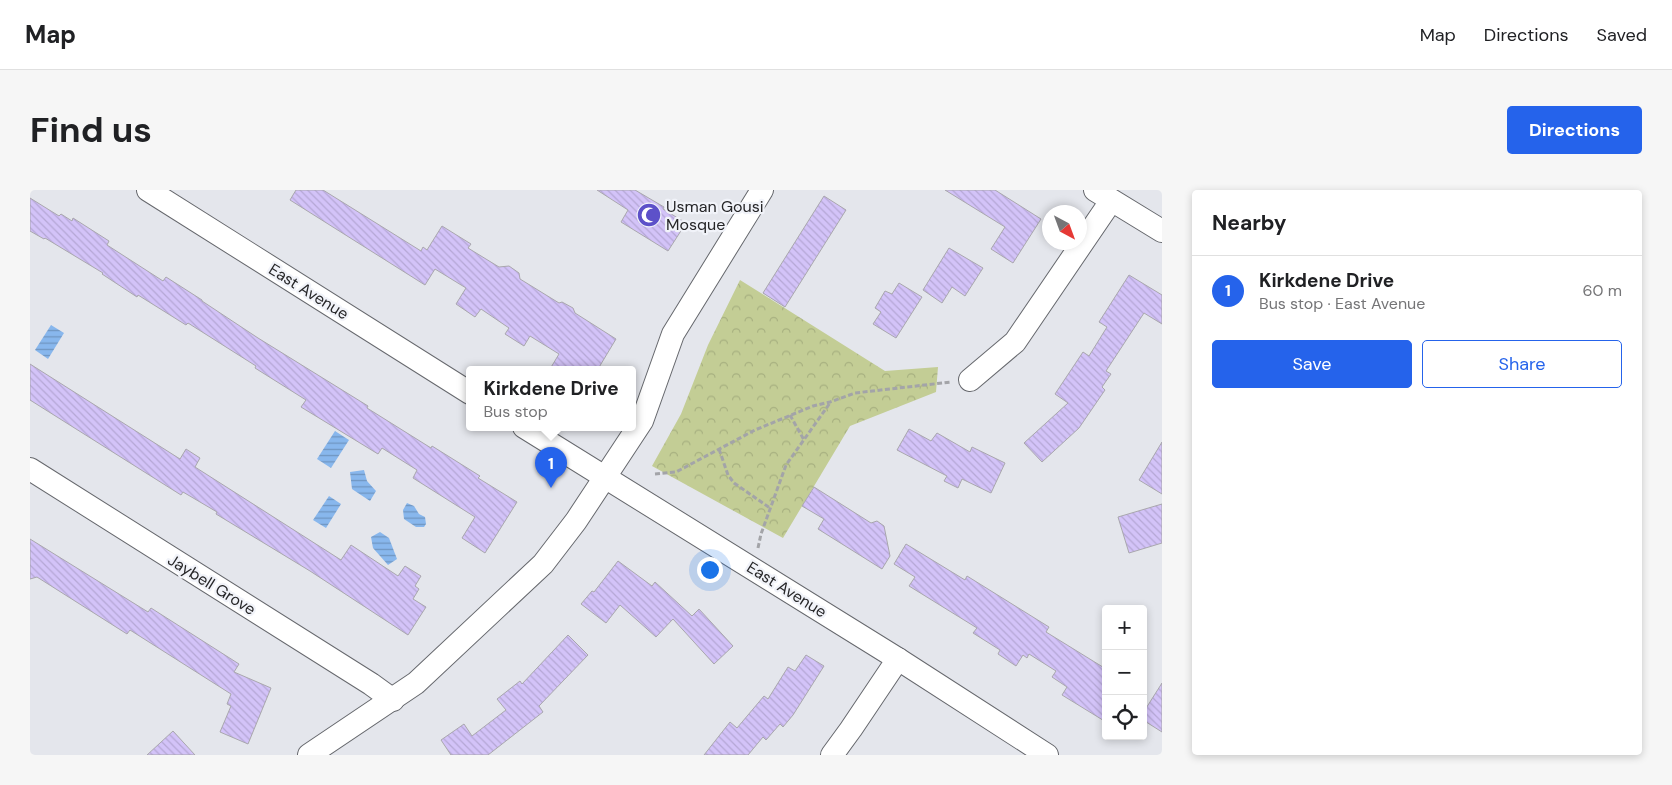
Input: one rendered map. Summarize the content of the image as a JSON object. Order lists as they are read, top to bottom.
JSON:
{
  "streets": {
    "street": ["East Avenue", "Jaybell Grove"]
  },
  "places": {
    "mosque": ["Usman Gousi Mosque"]
  },
  "north": "bottom right",
  "page": {
    "header": "Map",
    "nav": ["Map", "Directions", "Saved"],
    "buttons": [
      "Directions",
      ["Save", "Share"]
    ],
    "title": "Find us",
    "heading": "Nearby",
    "list": [
      {
        "mark": "1",
        "name": "Kirkdene Drive",
        "note": "Bus stop · East Avenue",
        "value": "60 m"
      }
    ],
    "popup": ["Kirkdene Drive", "Bus stop"],
    "pins": "1",
    "map_buttons": ["+", "−"]
  }
}
